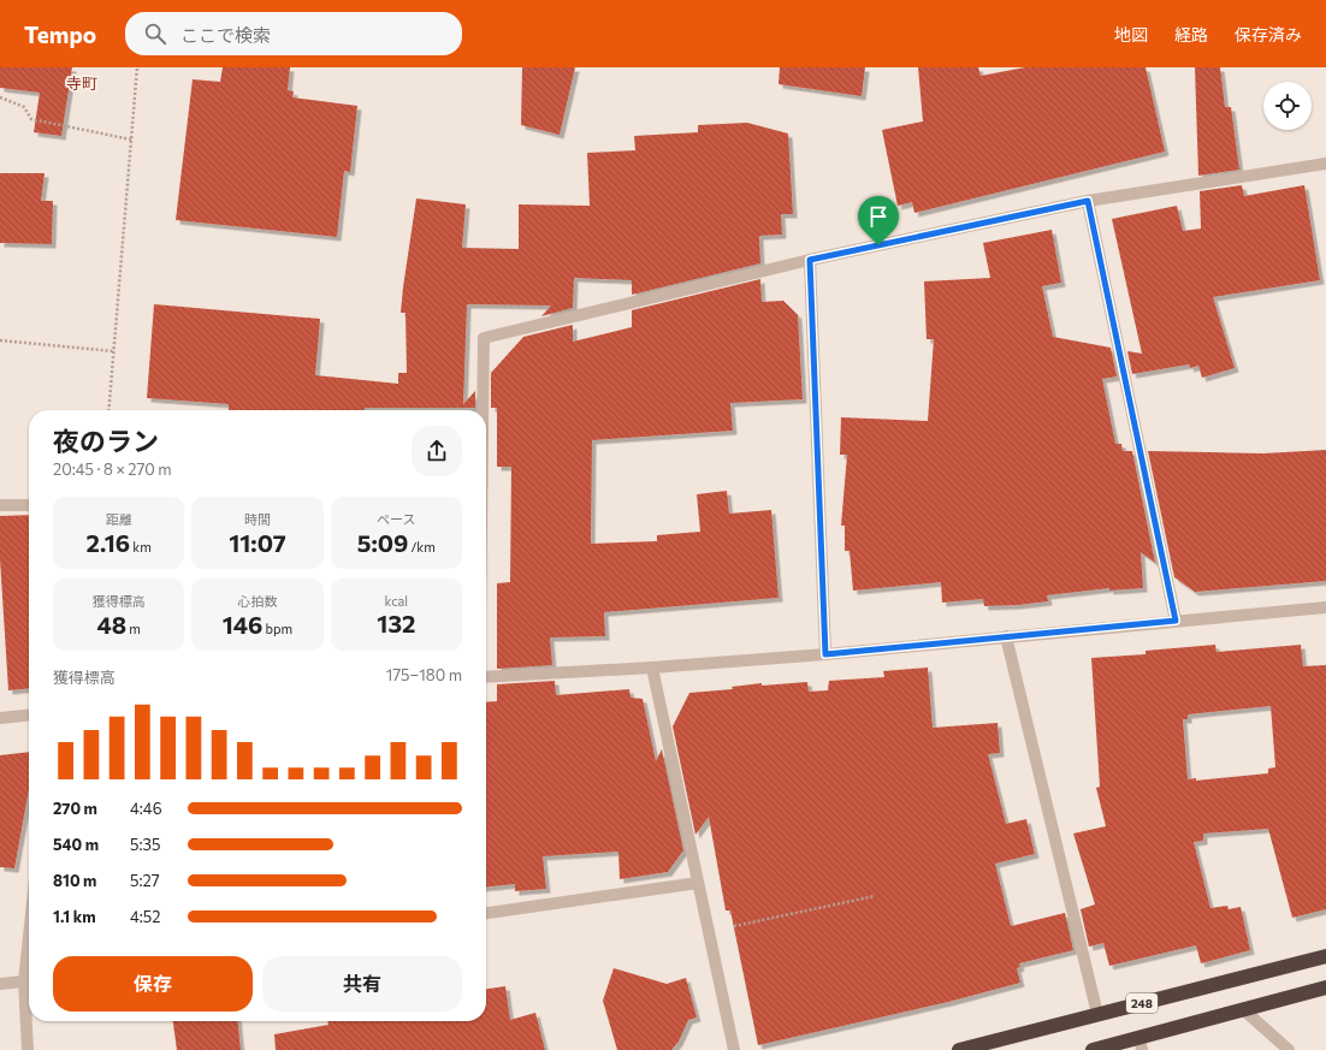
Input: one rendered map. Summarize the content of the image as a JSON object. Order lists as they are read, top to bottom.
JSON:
{
  "streets": {
    "highway": ["248"]
  },
  "districts": ["寺町"],
  "page": {
    "header": "Tempo",
    "search": "ここで検索",
    "nav": ["地図", "経路", "保存済み"],
    "heading": ["夜のラン", "20:45 · 8 × 270 m"],
    "stats": [
      ["距離", "2.16 km"],
      ["時間", "11:07"],
      ["ペース", "5:09 /km"],
      ["獲得標高", "48 m"],
      ["心拍数", "146 bpm"],
      ["kcal", "132"]
    ],
    "chart": ["獲得標高", "175–180 m"],
    "list": [
      {
        "name": "270 m",
        "note": "4:46"
      },
      {
        "name": "540 m",
        "note": "5:35"
      },
      {
        "name": "810 m",
        "note": "5:27"
      },
      {
        "name": "1.1 km",
        "note": "4:52"
      }
    ],
    "buttons": ["保存", "共有"]
  }
}
